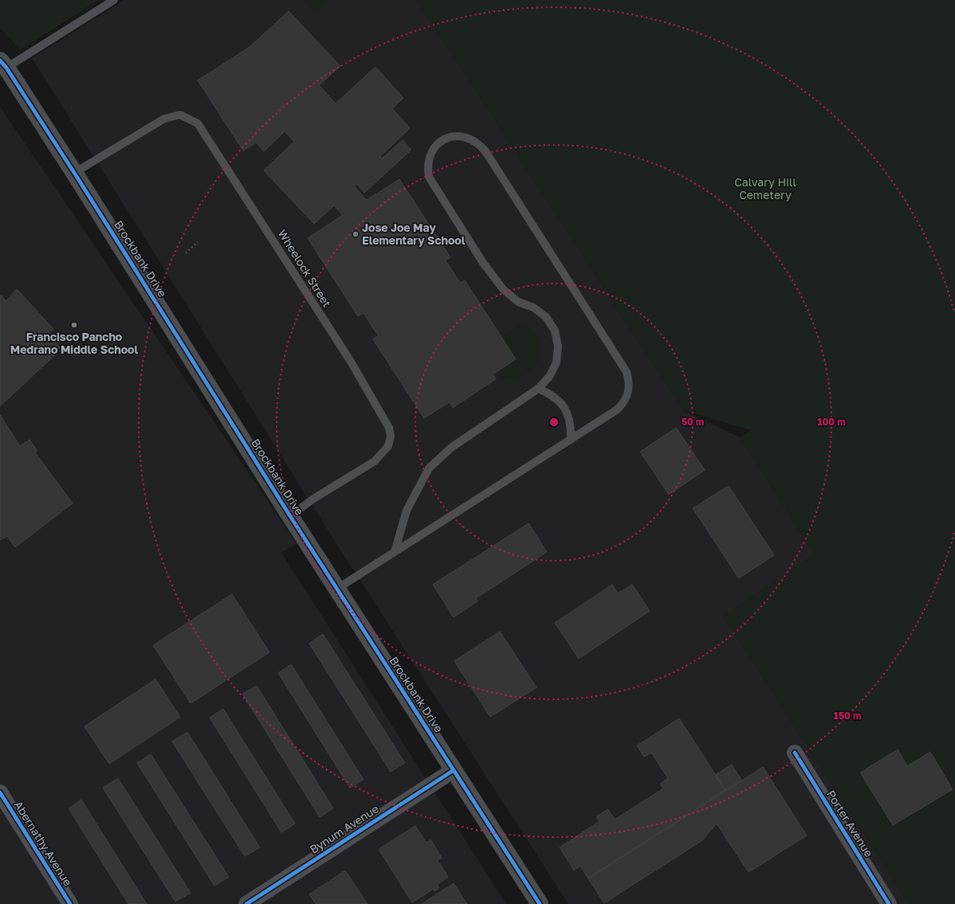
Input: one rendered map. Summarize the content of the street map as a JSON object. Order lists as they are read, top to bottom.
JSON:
{
  "streets": {
    "street": [
      "Brockbank Drive",
      "Porter Avenue",
      "Bynum Avenue",
      "Abernathy Avenue"
    ],
    "lane": ["Wheelock Street"]
  },
  "crossings": [
    ["Brockbank Drive", "Wheelock Street"],
    ["Brockbank Drive", "Bynum Avenue"]
  ],
  "parks": ["Calvary Hill Cemetery"],
  "places": ["Jose Joe May Elementary School", "Francisco Pancho Medrano Middle School"],
  "rings": ["50 m", "100 m", "150 m"]
}
